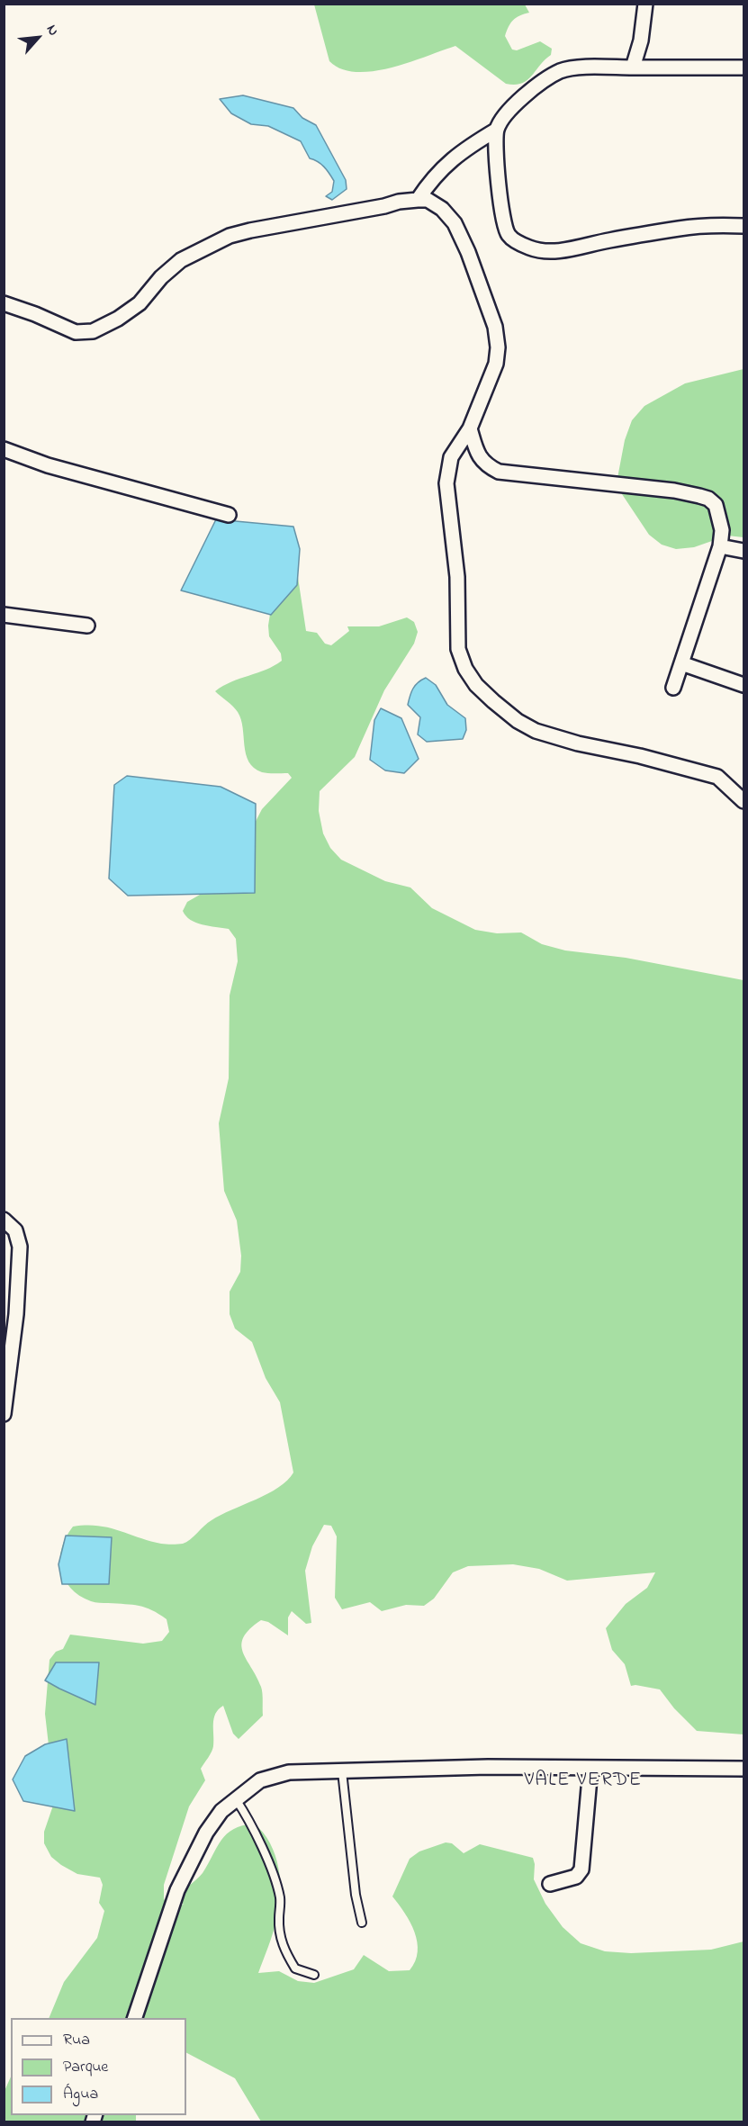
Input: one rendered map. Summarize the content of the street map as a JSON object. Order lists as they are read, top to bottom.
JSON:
{
  "districts": ["VALE VERDE"],
  "legend": ["Rua", "Parque", "Água"],
  "north": "top right"
}
